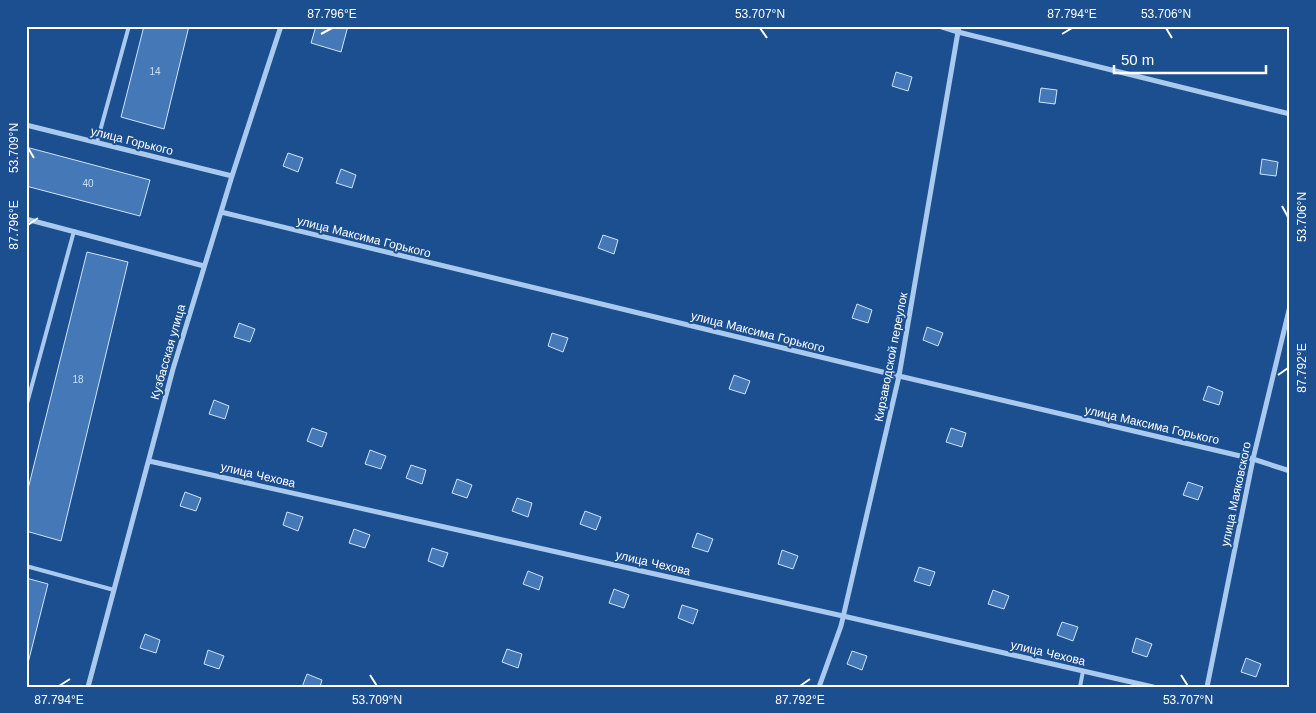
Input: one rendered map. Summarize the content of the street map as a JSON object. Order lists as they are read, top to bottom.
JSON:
{
  "streets": {
    "street": [
      "улица Горького",
      "улица Максима Горького",
      "Кузбасская улица",
      "Кирзаводской переулок",
      "улица Чехова",
      "улица Маяковского"
    ]
  },
  "crossings": [
    ["улица Горького", "Кузбасская улица"],
    ["улица Максима Горького", "Кузбасская улица"],
    ["улица Максима Горького", "Кирзаводской переулок"],
    ["улица Максима Горького", "улица Маяковского"],
    ["Кузбасская улица", "улица Чехова"],
    ["Кирзаводской переулок", "улица Чехова"]
  ],
  "house_numbers": ["14", "40", "18"],
  "scale_bar": "50 m",
  "coordinates": [
    "87.796°E",
    "53.707°N",
    "87.794°E",
    "53.706°N",
    "53.709°N",
    "87.792°E"
  ]
}
